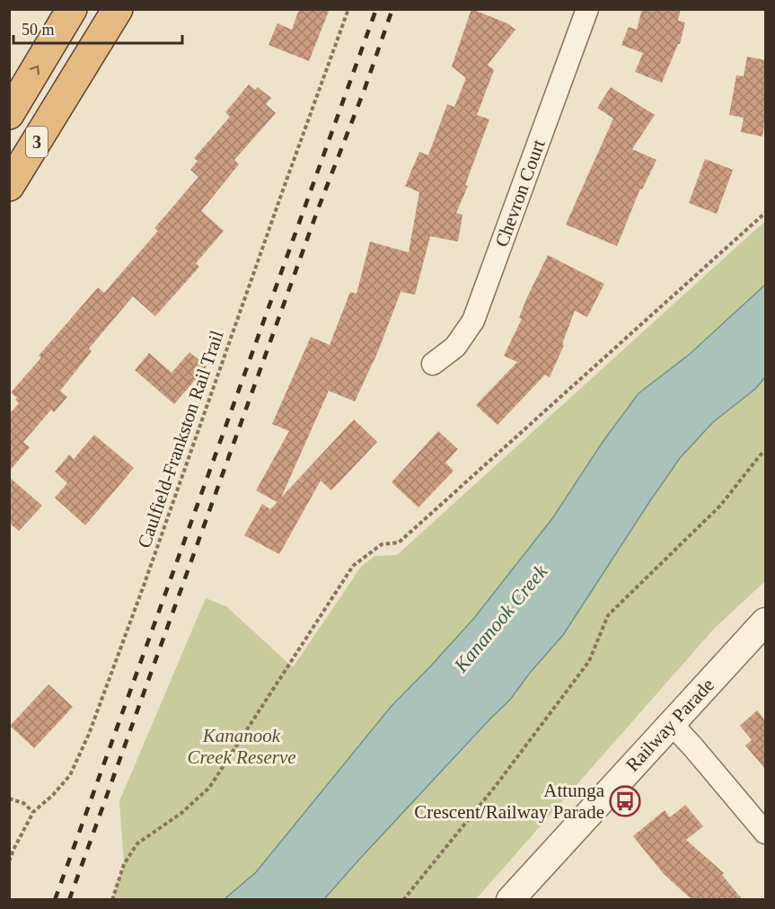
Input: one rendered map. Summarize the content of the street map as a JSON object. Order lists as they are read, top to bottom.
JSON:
{
  "streets": {
    "highway": ["3"],
    "street": ["Chevron Court", "Railway Parade"],
    "path": ["Caulfield-Frankston Rail Trail"]
  },
  "water": ["Kananook Creek"],
  "parks": ["Kananook Creek Reserve"],
  "places": {
    "bus stop": ["Attunga Crescent/Railway Parade"]
  },
  "scale_bar": "50 m"
}
